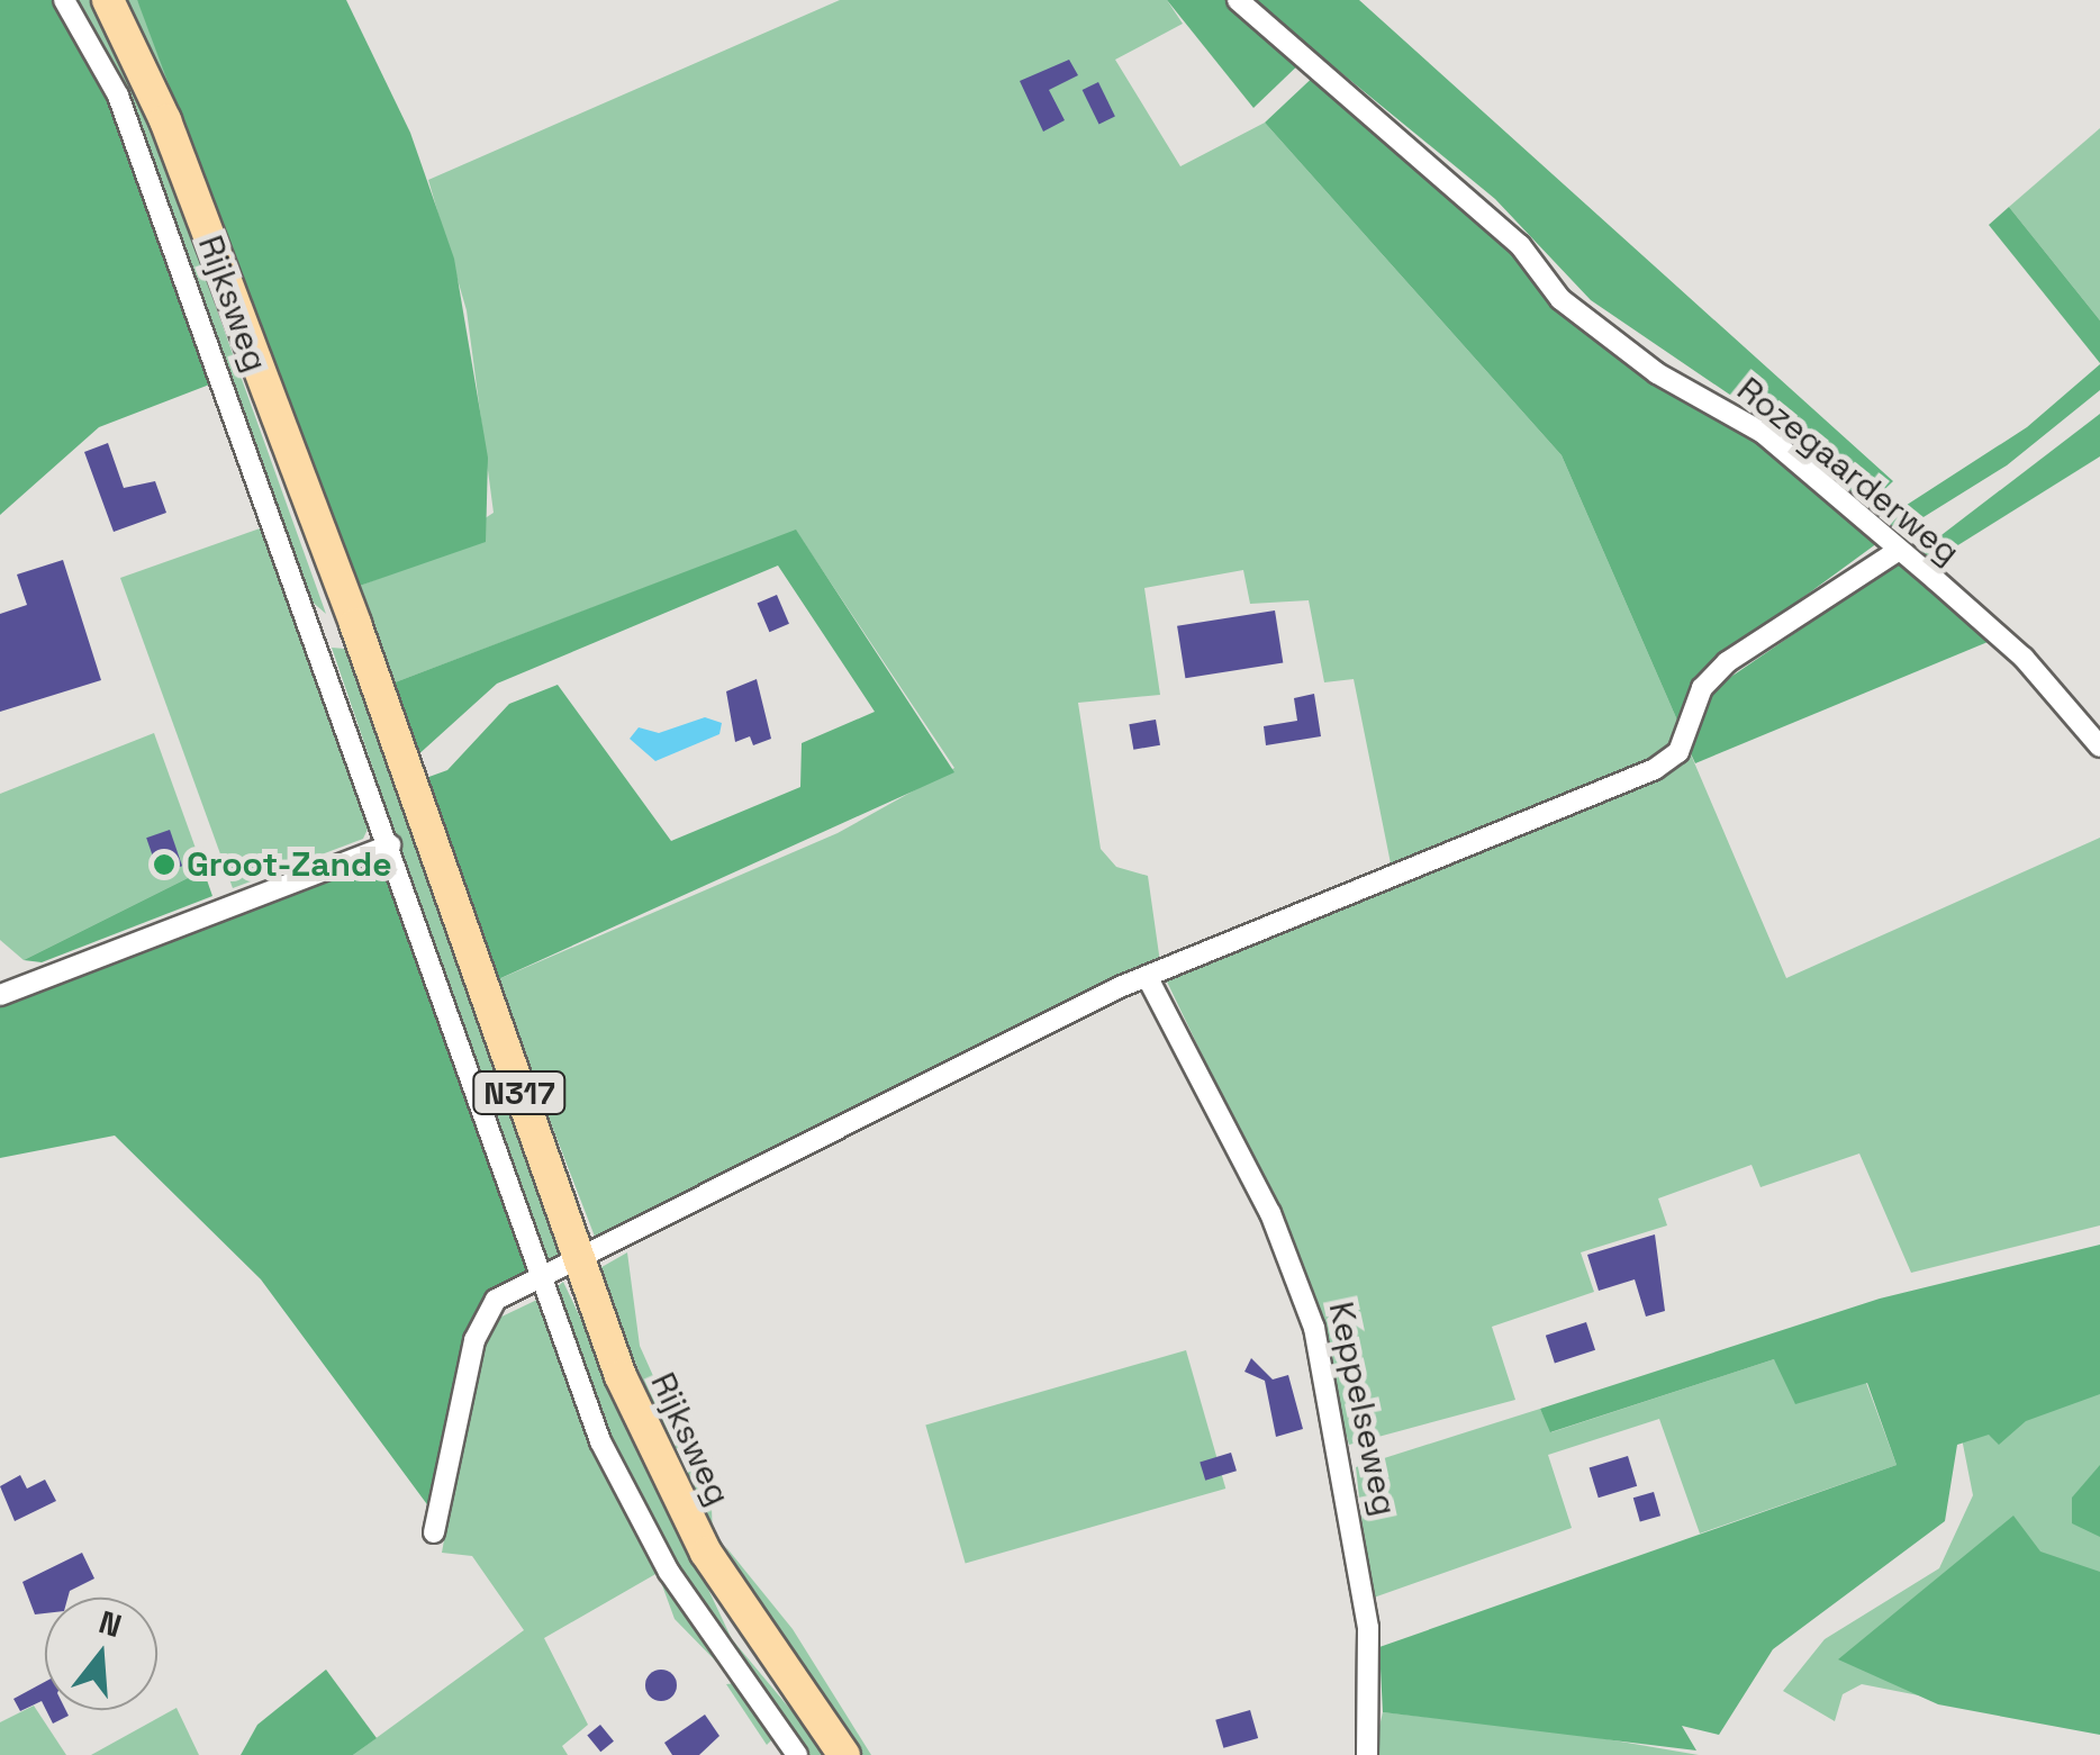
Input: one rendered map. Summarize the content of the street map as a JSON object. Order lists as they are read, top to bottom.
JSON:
{
  "streets": {
    "main road": ["Rijksweg", "N317"],
    "street": ["Rozegaarderweg", "Keppelseweg"]
  },
  "places": ["Groot-Zande"],
  "north": "top"
}
